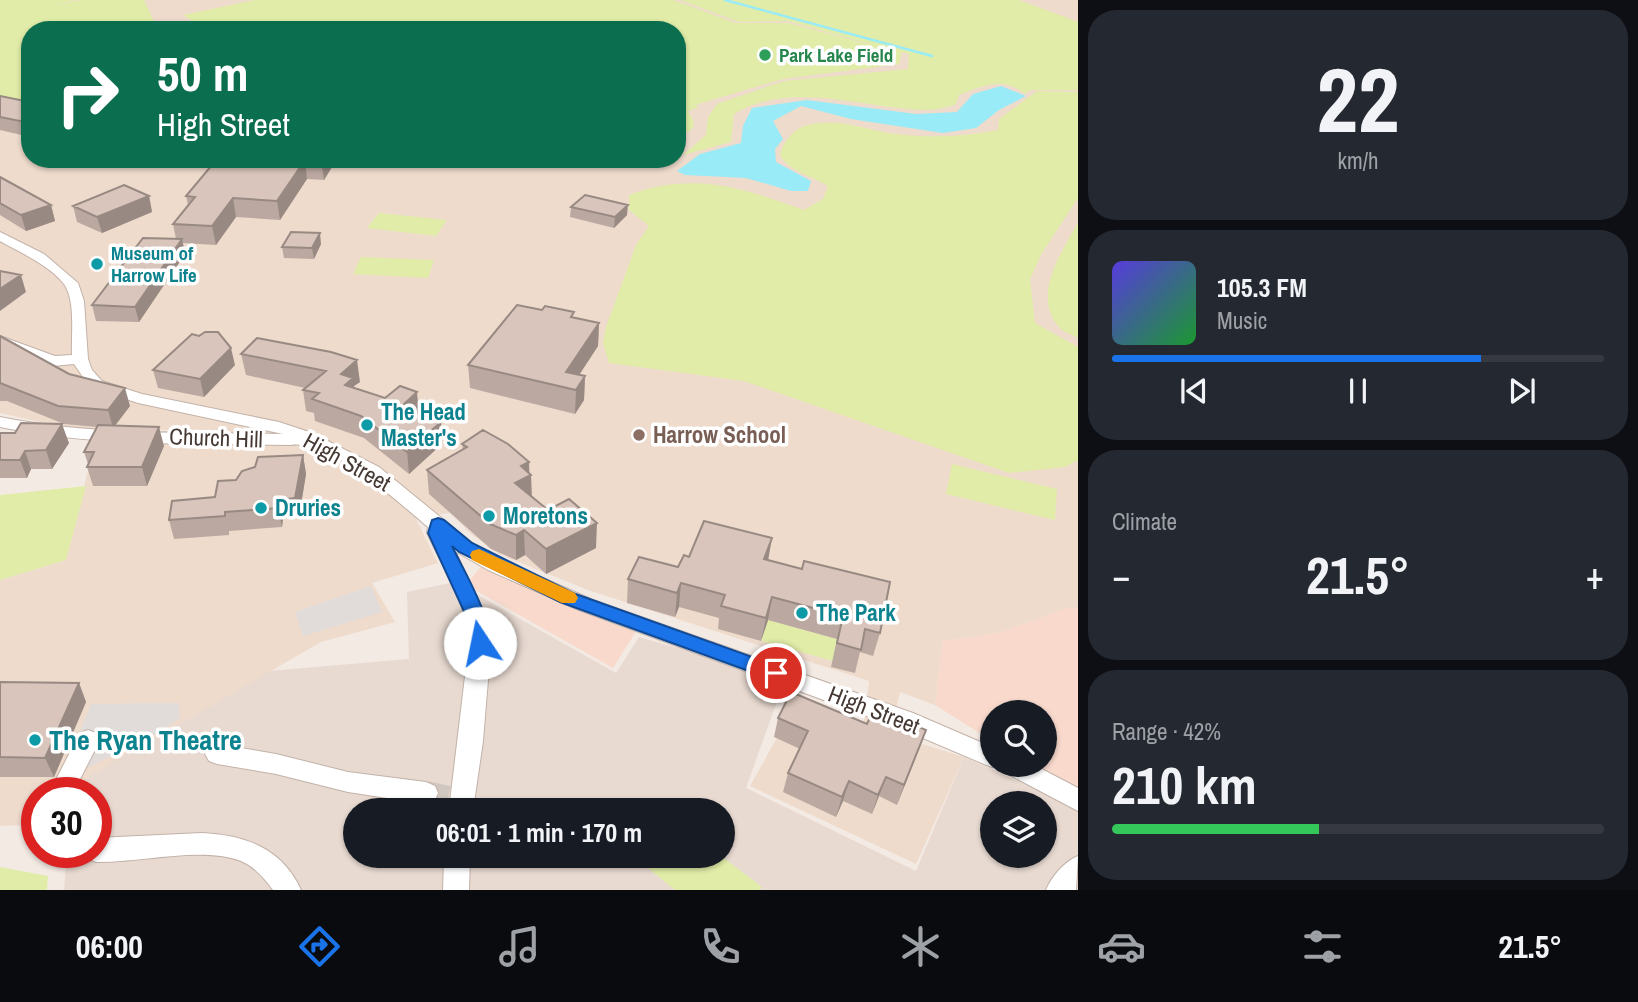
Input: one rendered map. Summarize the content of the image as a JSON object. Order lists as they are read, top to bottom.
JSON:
{
  "streets": {
    "street": ["Church Hill", "High Street"]
  },
  "crossings": [
    ["Church Hill", "High Street"]
  ],
  "places": [
    "Park Lake Field",
    "Museum of Harrow Life",
    "The Head Master's",
    "Harrow School",
    "Druries",
    "Moretons",
    "The Park",
    "The Ryan Theatre"
  ],
  "page": {
    "tile": [
      ["22", "km/h"],
      "Climate",
      ["Range · 42%", "210 km"]
    ],
    "turn": ["50 m", "High Street"],
    "song": ["105.3 FM", "Music"],
    "heat": ["−", "21.5°", "+"],
    "limit": "30",
    "trip": "06:01 · 1 min · 170 m",
    "tabs": ["06:00", "21.5°"]
  }
}
